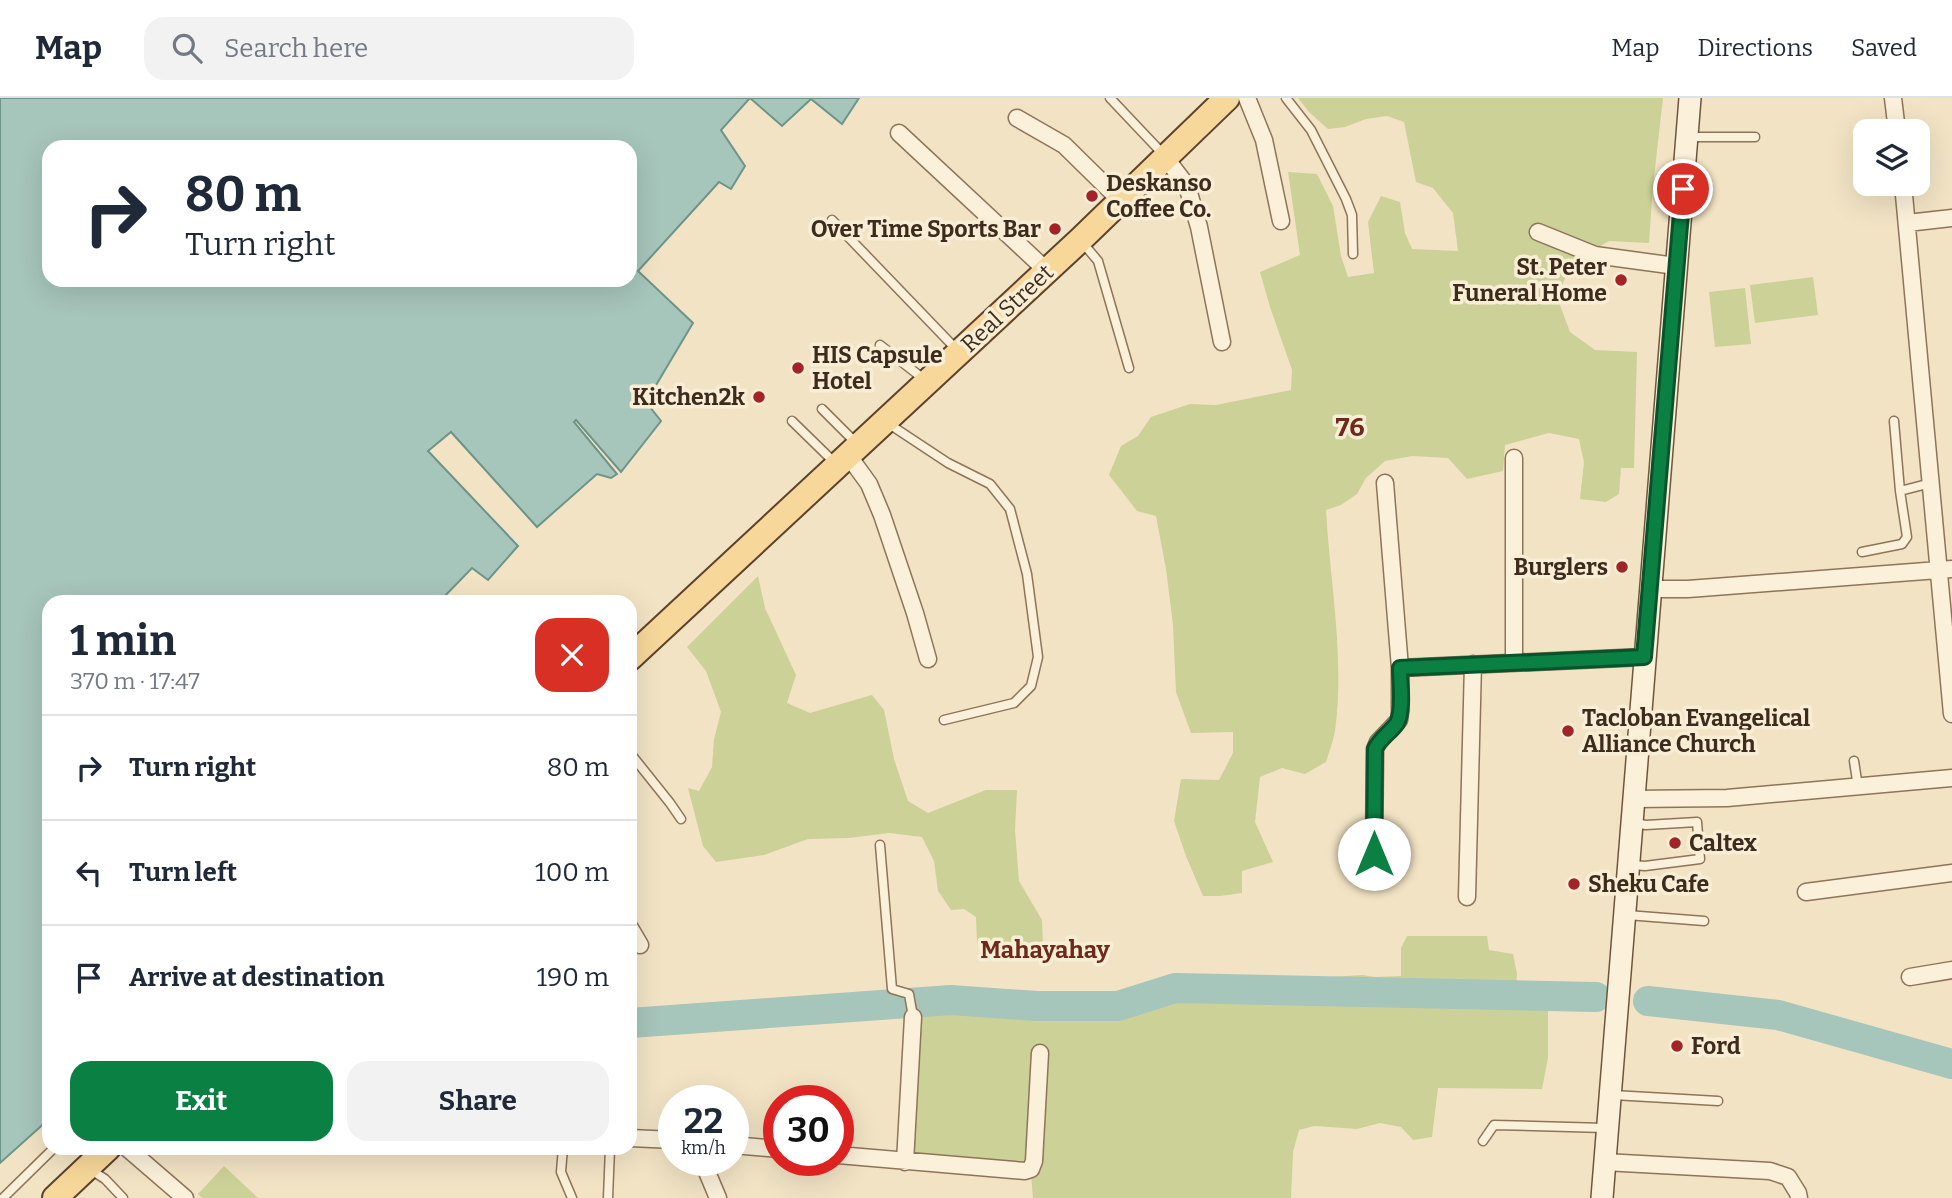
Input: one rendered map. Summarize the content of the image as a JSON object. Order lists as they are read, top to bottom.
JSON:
{
  "streets": {
    "main road": ["Real Street"]
  },
  "districts": ["76", "Mahayahay"],
  "places": [
    "Deskanso Coffee Co.",
    "Over Time Sports Bar",
    "St. Peter Funeral Home",
    "HIS Capsule Hotel",
    "Kitchen2k",
    "Burglers",
    "Tacloban Evangelical Alliance Church",
    "Caltex",
    "Sheku Cafe",
    "Ford"
  ],
  "page": {
    "header": "Map",
    "search": "Search here",
    "nav": ["Map", "Directions", "Saved"],
    "turn": ["80 m", "Turn right"],
    "heading": ["1 min", "370 m · 17:47"],
    "list": [
      {
        "name": "Turn right",
        "value": "80 m"
      },
      {
        "name": "Turn left",
        "value": "100 m"
      },
      {
        "name": "Arrive at destination",
        "value": "190 m"
      }
    ],
    "buttons": ["Exit", "Share"],
    "speed": "22 km/h",
    "limit": "30"
  }
}
